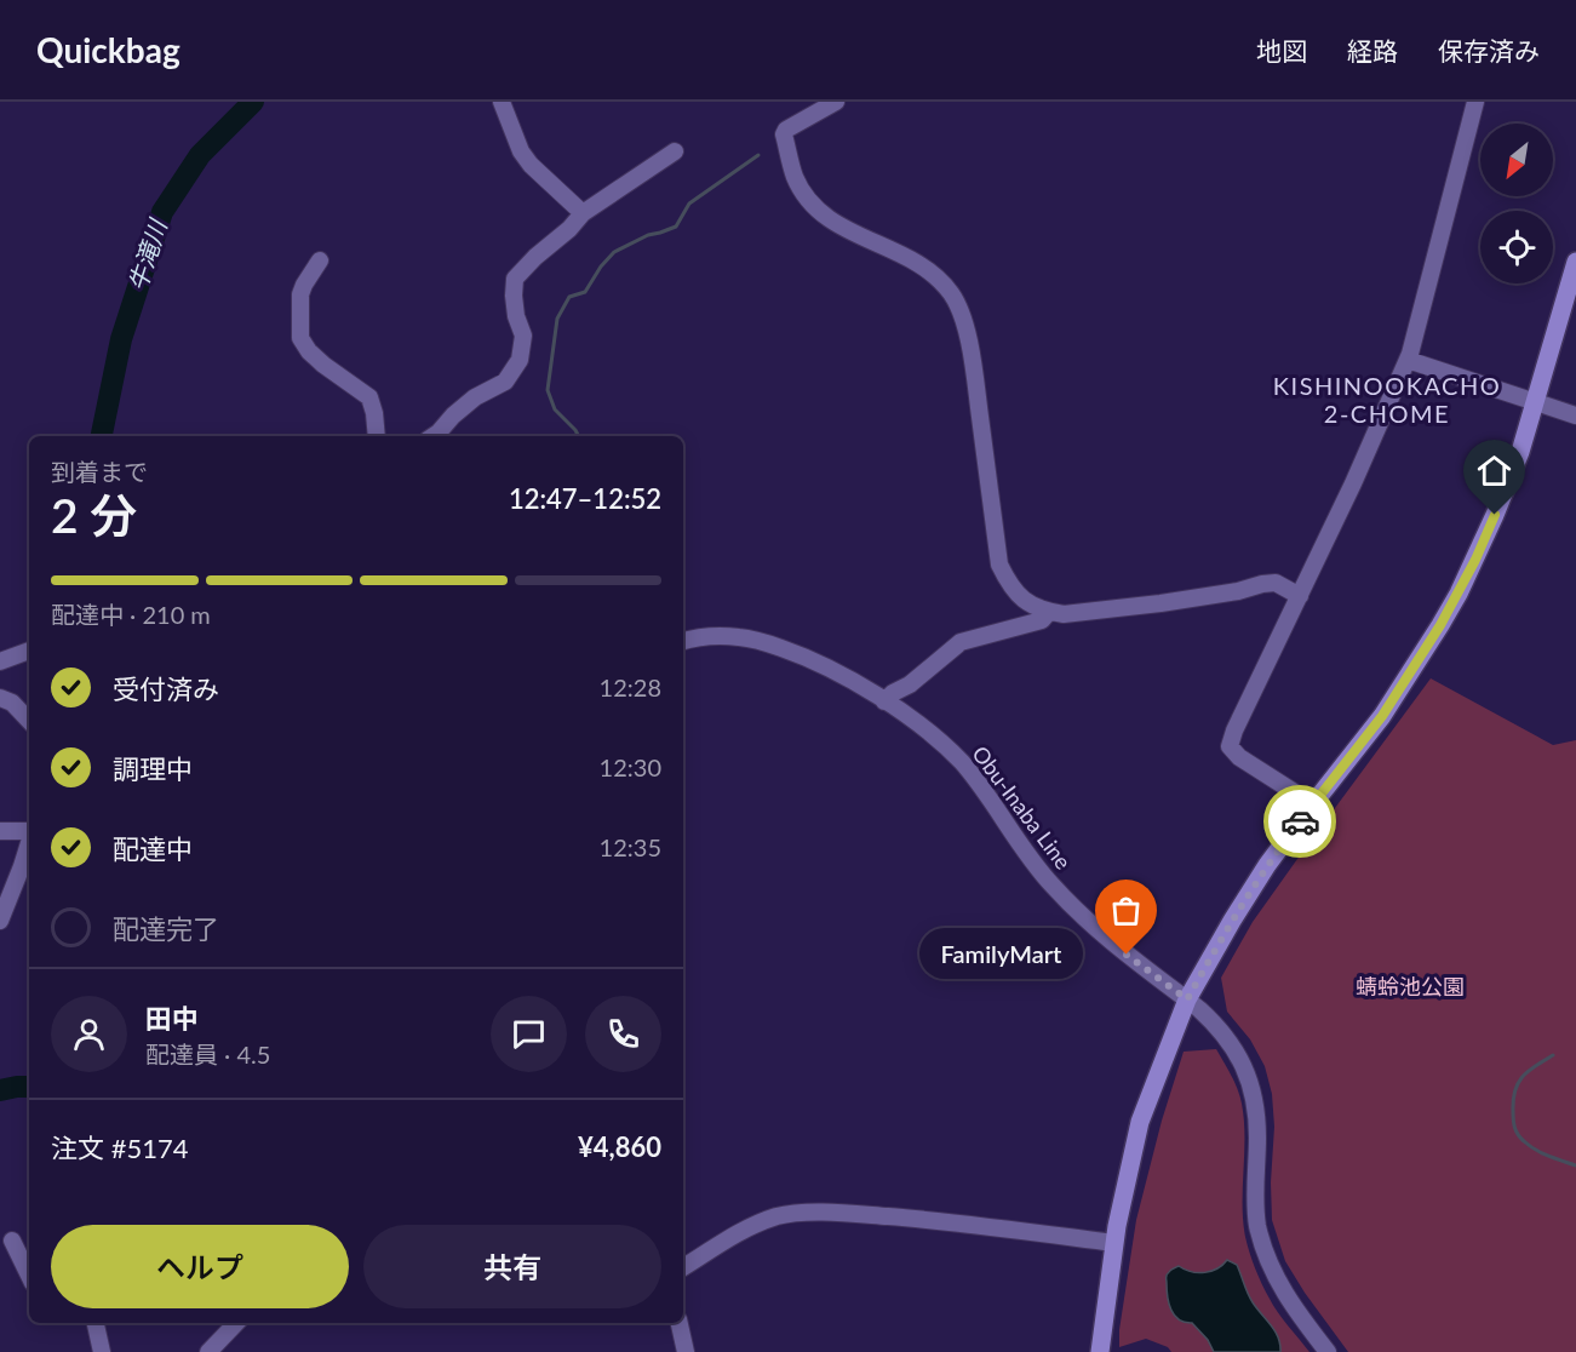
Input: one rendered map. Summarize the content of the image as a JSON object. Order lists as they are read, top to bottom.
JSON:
{
  "streets": {
    "street": ["Obu-Inaba Line"]
  },
  "districts": ["KISHINOOKACHO 2-CHOME"],
  "water": ["牛滝川"],
  "parks": ["蜻蛉池公園"],
  "places": ["FamilyMart"],
  "north": "bottom left",
  "page": {
    "header": "Quickbag",
    "nav": ["地図", "経路", "保存済み"],
    "heading": ["2 分", "到着まで", "12:47–12:52"],
    "panel": [
      "田中",
      "配達員 · 4.5",
      "注文 #5174",
      "¥4,860"
    ],
    "bar": "配達中 · 210 m",
    "list": [
      ["受付済み", "12:28"],
      ["調理中", "12:30"],
      ["配達中", "12:35"],
      "配達完了"
    ],
    "bubble": "FamilyMart",
    "buttons": ["ヘルプ", "共有"]
  }
}
